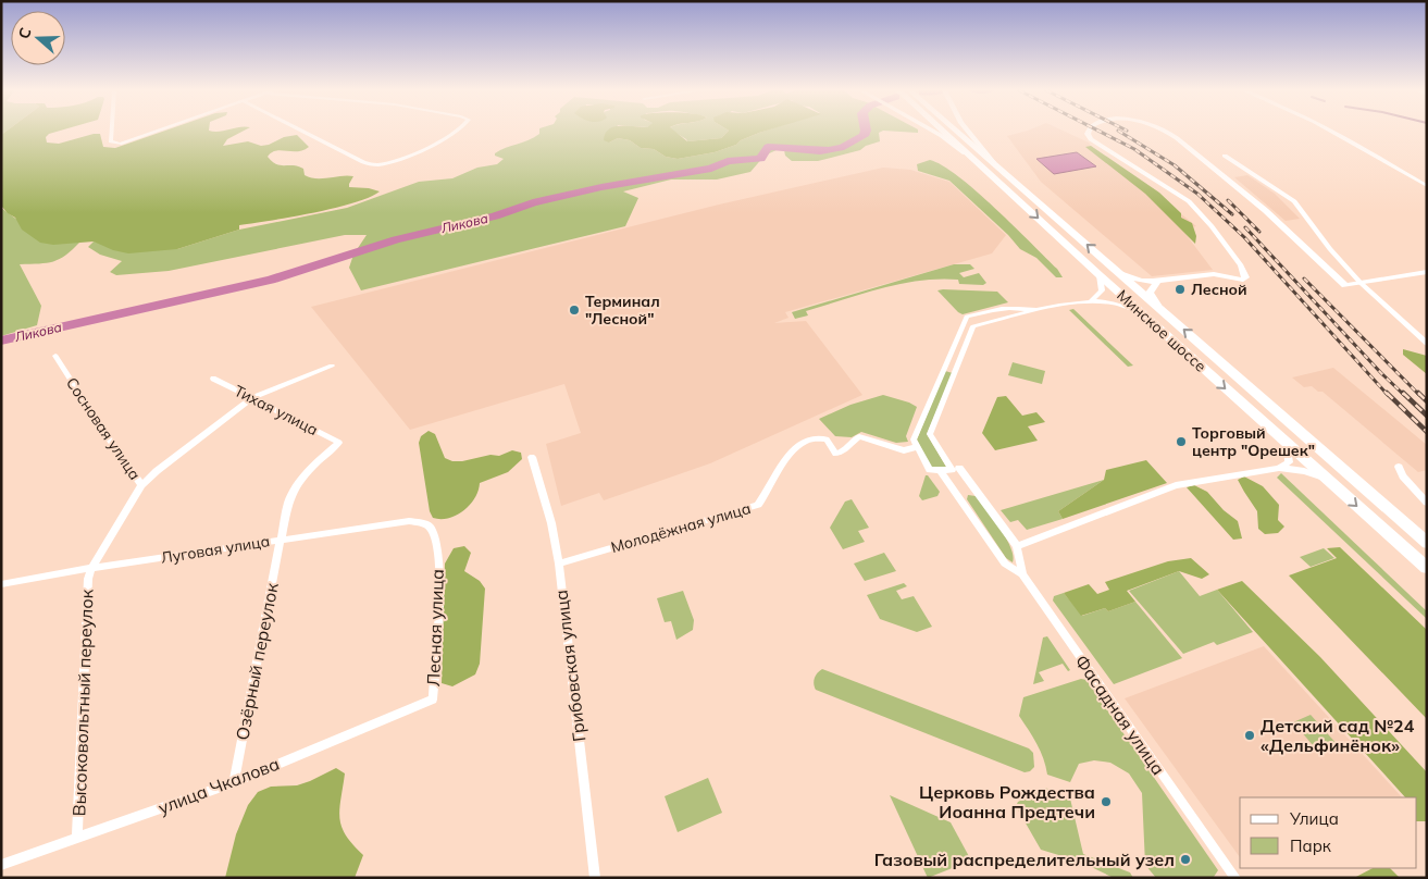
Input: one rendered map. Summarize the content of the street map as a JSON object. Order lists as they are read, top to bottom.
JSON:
{
  "streets": {
    "highway": ["Минское шоссе"],
    "street": [
      "Тихая улица",
      "Сосновая улица",
      "Молодёжная улица",
      "Луговая улица",
      "Лесная улица",
      "Озёрный переулок",
      "Грибовская улица",
      "Высоковольтный переулок",
      "Фасадная улица",
      "улица Чкалова"
    ]
  },
  "crossings": [
    ["Тихая улица", "Озёрный переулок"],
    ["Молодёжная улица", "Грибовская улица"],
    ["Луговая улица", "Лесная улица"],
    ["Луговая улица", "Озёрный переулок"],
    ["Луговая улица", "Высоковольтный переулок"],
    ["Лесная улица", "улица Чкалова"],
    ["Озёрный переулок", "улица Чкалова"],
    ["Высоковольтный переулок", "улица Чкалова"]
  ],
  "water": ["Ликова"],
  "places": [
    "Лесной",
    "Терминал \"Лесной\"",
    "Торговый центр \"Орешек\"",
    "Детский сад №24 «Дельфинёнок»",
    "Церковь Рождества Иоанна Предтечи",
    "Газовый распределительный узел"
  ],
  "legend": ["Улица", "Парк"],
  "north": "left"
}
